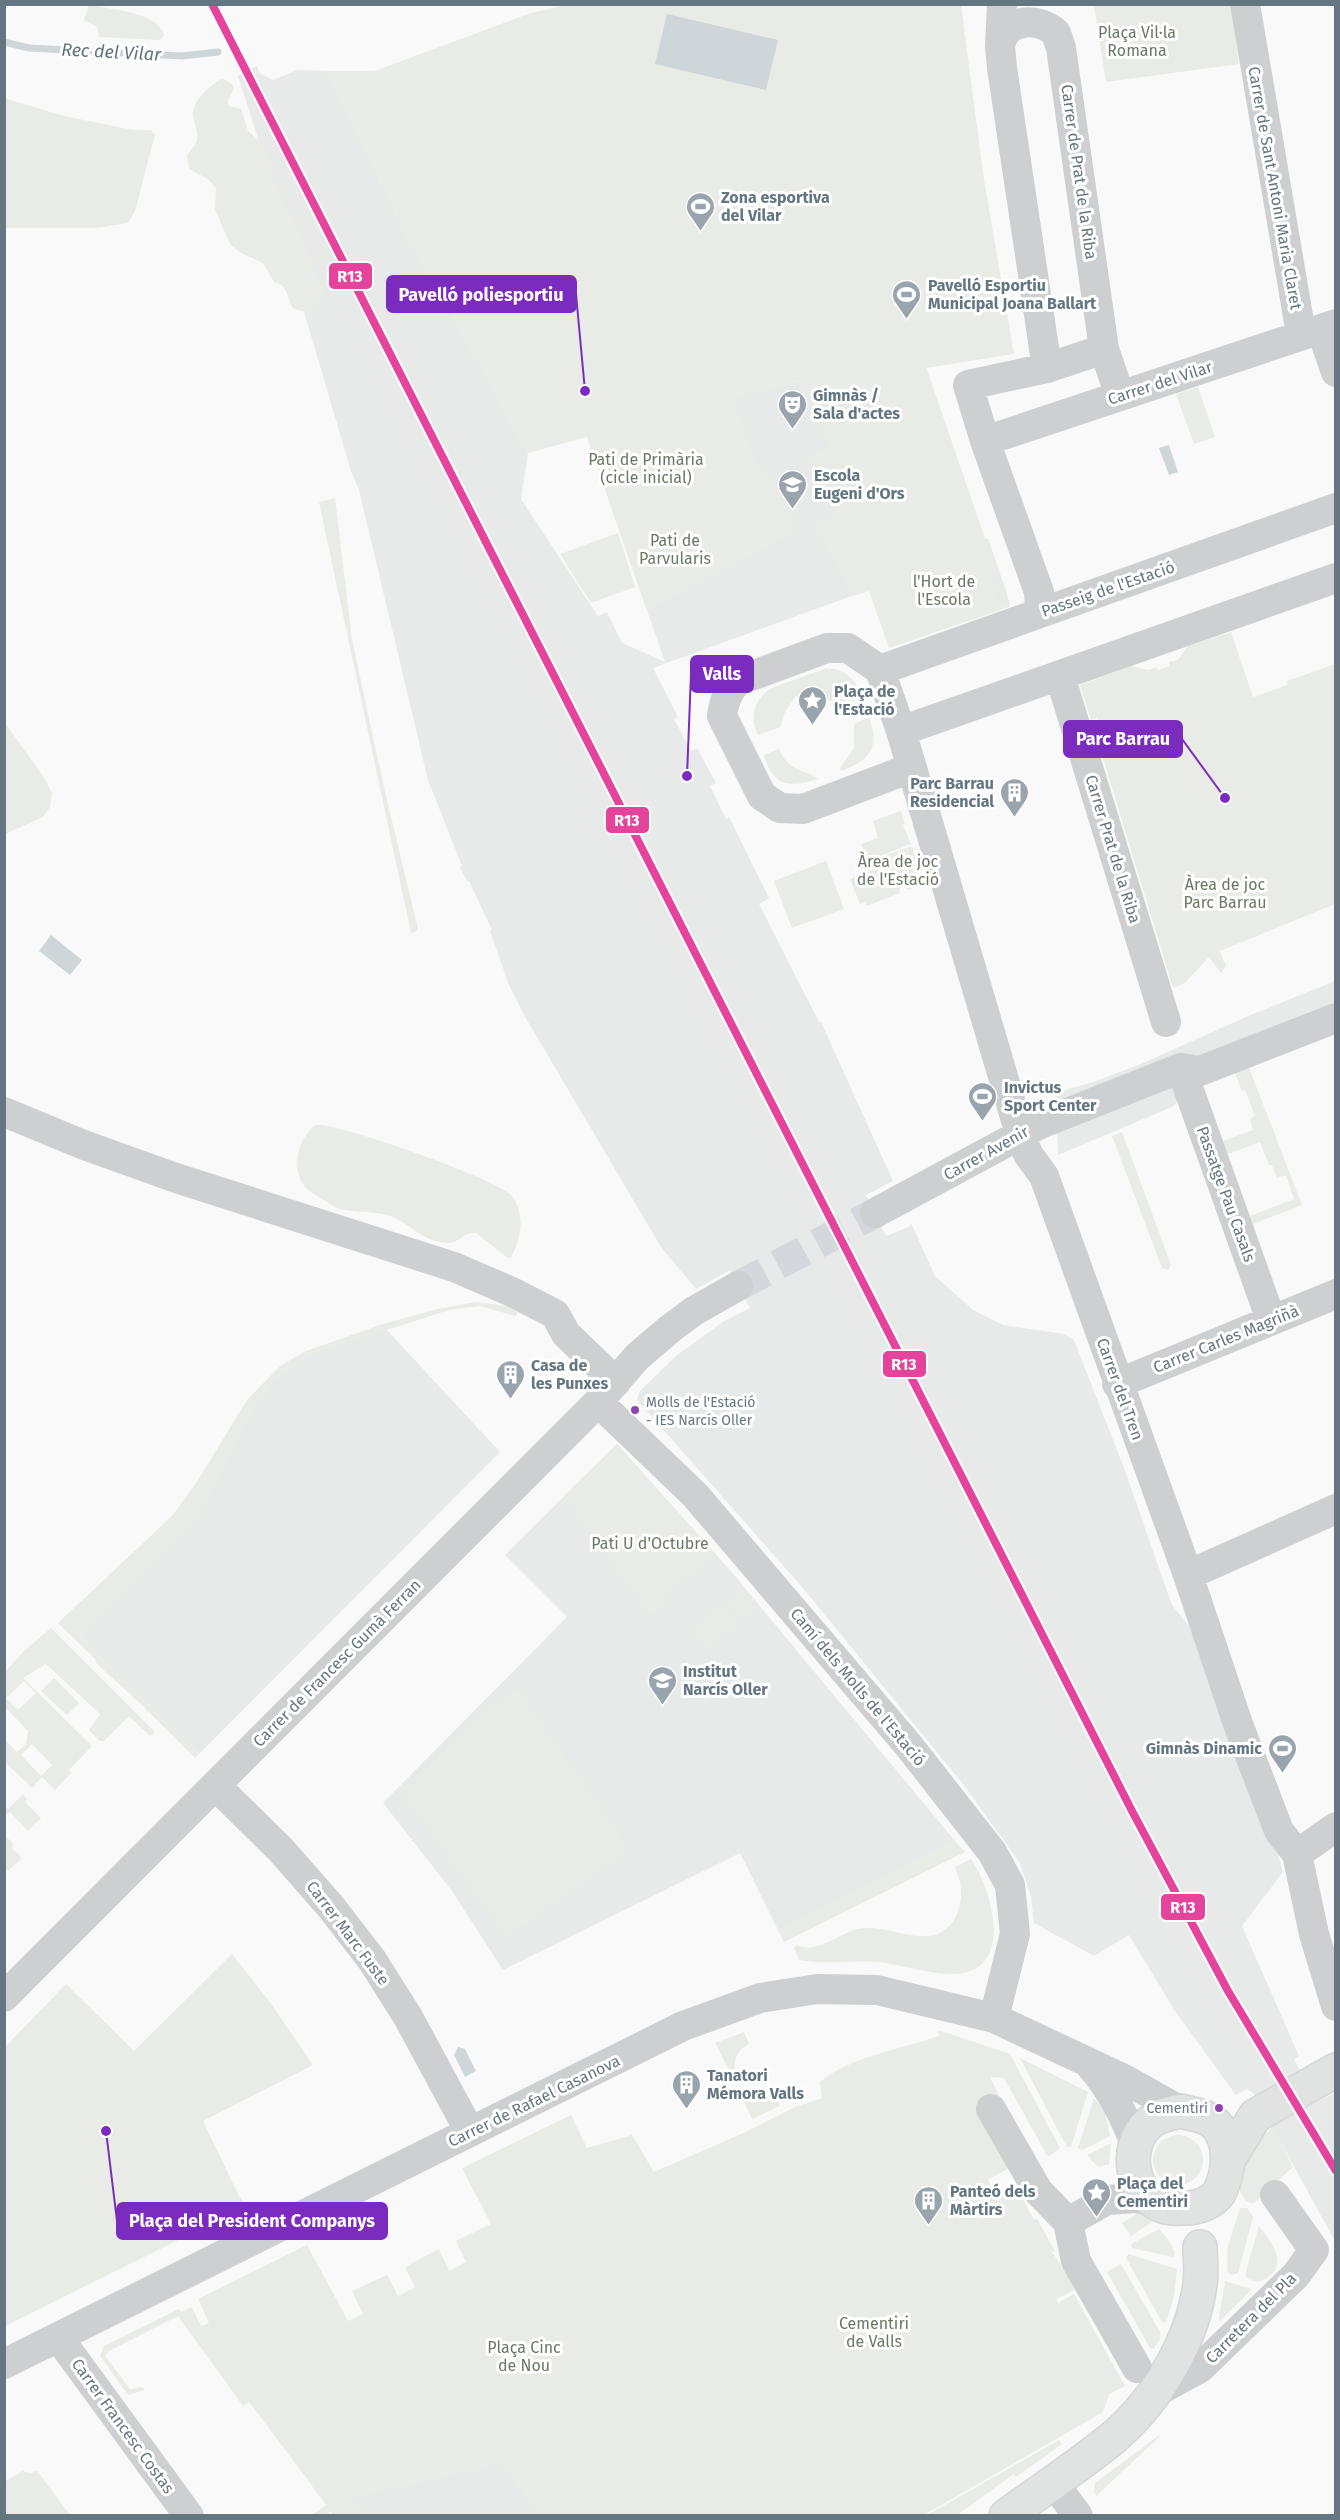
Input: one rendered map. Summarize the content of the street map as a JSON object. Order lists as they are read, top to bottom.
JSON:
{
  "streets": {
    "main road": ["Carretera del Pla"],
    "street": [
      "Carrer de Prat de la Riba",
      "Carrer de Sant Antoni Maria Claret",
      "Carrer del Vilar",
      "Passeig de l'Estació",
      "Carrer Prat de la Riba",
      "Carrer Avenir",
      "Passatge Pau Casals",
      "Carrer Carles Magriñà",
      "Carrer del Tren",
      "Carrer de Francesc Gumà Ferran",
      "Camí dels Molls de l'Estació",
      "Carrer Marc Fuste",
      "Carrer de Rafael Casanova",
      "Carrer Francesc Costas"
    ]
  },
  "crossings": [
    ["Carrer de Prat de la Riba", "Carrer del Vilar"],
    ["Carrer de Sant Antoni Maria Claret", "Carrer del Vilar"],
    ["Passeig de l'Estació", "Carrer del Tren"],
    ["Carrer Avenir", "Passatge Pau Casals"],
    ["Carrer Avenir", "Carrer del Tren"],
    ["Passatge Pau Casals", "Carrer Carles Magriñà"],
    ["Carrer Carles Magriñà", "Carrer del Tren"],
    ["Carrer de Francesc Gumà Ferran", "Camí dels Molls de l'Estació"],
    ["Carrer de Francesc Gumà Ferran", "Carrer Marc Fuste"],
    ["Camí dels Molls de l'Estació", "Carrer de Rafael Casanova"],
    ["Carrer Marc Fuste", "Carrer de Rafael Casanova"],
    ["Carrer de Rafael Casanova", "Carrer Francesc Costas"]
  ],
  "water": ["Rec del Vilar"],
  "parks": [
    "Plaça Vil·la Romana",
    "Pati de Primària (cicle inicial)",
    "Pati de Parvularis",
    "l'Hort de l'Escola",
    "Àrea de joc de l'Estació",
    "Àrea de joc Parc Barrau",
    "Pati U d'Octubre",
    "Cementiri de Valls",
    "Plaça Cinc de Nou"
  ],
  "places": {
    "sports": [
      "Zona esportiva del Vilar",
      "Pavelló Esportiu Municipal Joana Ballart",
      "Invictus Sport Center",
      "Gimnàs Dinamic"
    ],
    "other": [
      "Pavelló poliesportiu",
      "Valls",
      "Parc Barrau",
      "Molls de l'Estació - IES Narcís Oller",
      "Cementiri",
      "Plaça del President Companys"
    ],
    "theatre": ["Gimnàs / Sala d'actes"],
    "school or university": ["Escola Eugeni d'Ors", "Institut Narcís Oller"],
    "place": ["Plaça de l'Estació", "Plaça del Cementiri"],
    "building": [
      "Parc Barrau Residencial",
      "Casa de les Punxes",
      "Tanatori Mémora Valls",
      "Panteó dels Màrtirs"
    ]
  },
  "lines": ["transit line R13"]
}
